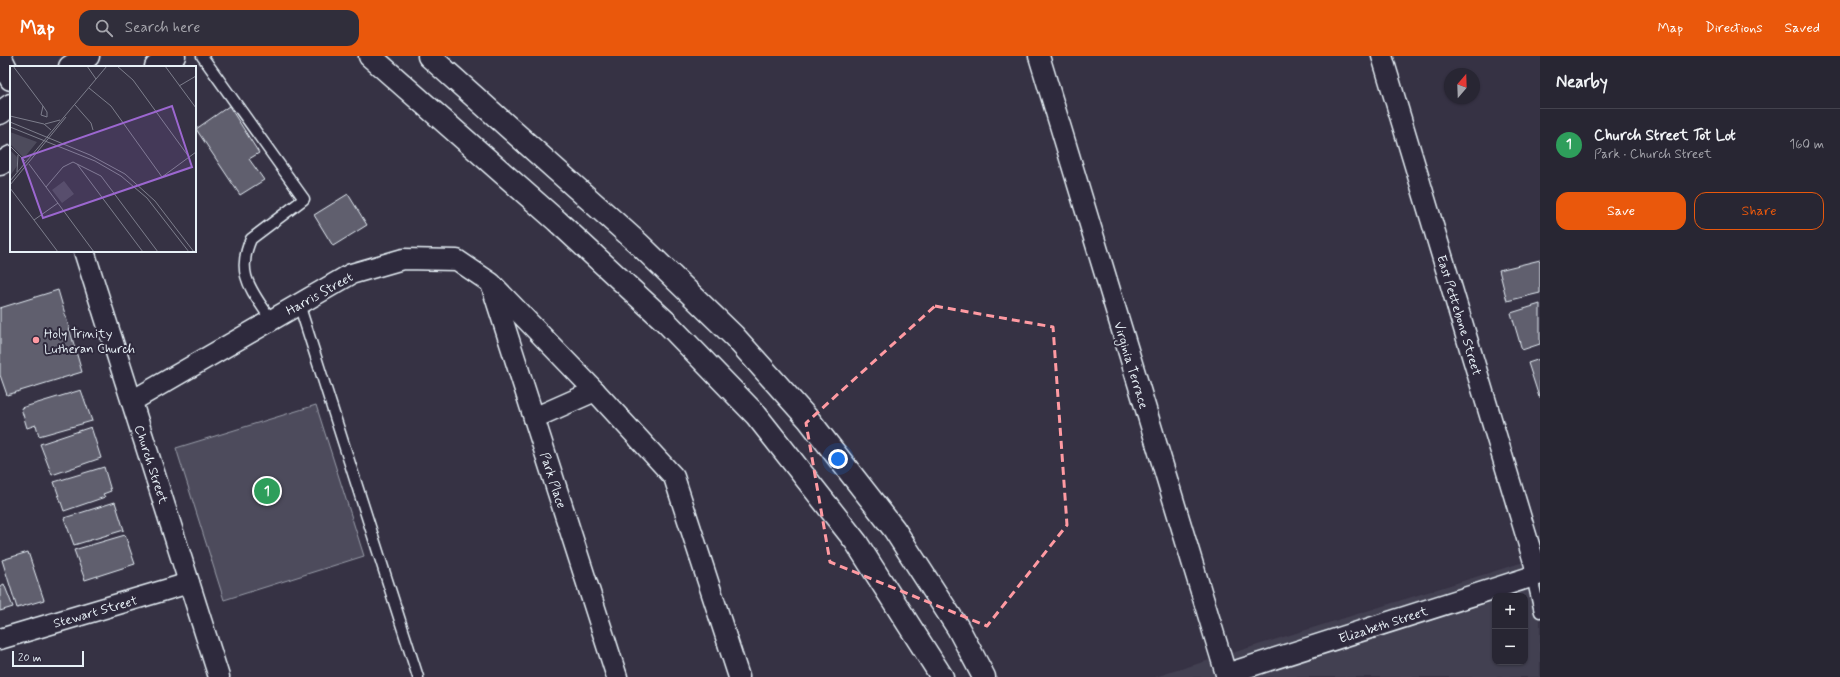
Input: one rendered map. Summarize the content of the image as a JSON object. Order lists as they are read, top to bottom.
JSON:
{
  "streets": {
    "street": [
      "Harris Street",
      "East Pettebone Street",
      "Virginia Terrace",
      "Church Street",
      "Park Place",
      "Stewart Street",
      "Elizabeth Street"
    ]
  },
  "crossings": [
    ["Harris Street", "Church Street"],
    ["Harris Street", "Park Place"],
    ["East Pettebone Street", "Elizabeth Street"],
    ["Virginia Terrace", "Elizabeth Street"],
    ["Church Street", "Stewart Street"]
  ],
  "places": ["Holy Trinity Lutheran Church"],
  "scale_bar": "20 m",
  "north": "top",
  "page": {
    "header": "Map",
    "search": "Search here",
    "nav": ["Map", "Directions", "Saved"],
    "heading": "Nearby",
    "list": [
      {
        "mark": "1",
        "name": "Church Street Tot Lot",
        "note": "Park · Church Street",
        "value": "160 m"
      }
    ],
    "buttons": ["Save", "Share"],
    "pins": "1",
    "map_buttons": ["+", "−"],
    "scale": "20 m"
  }
}
